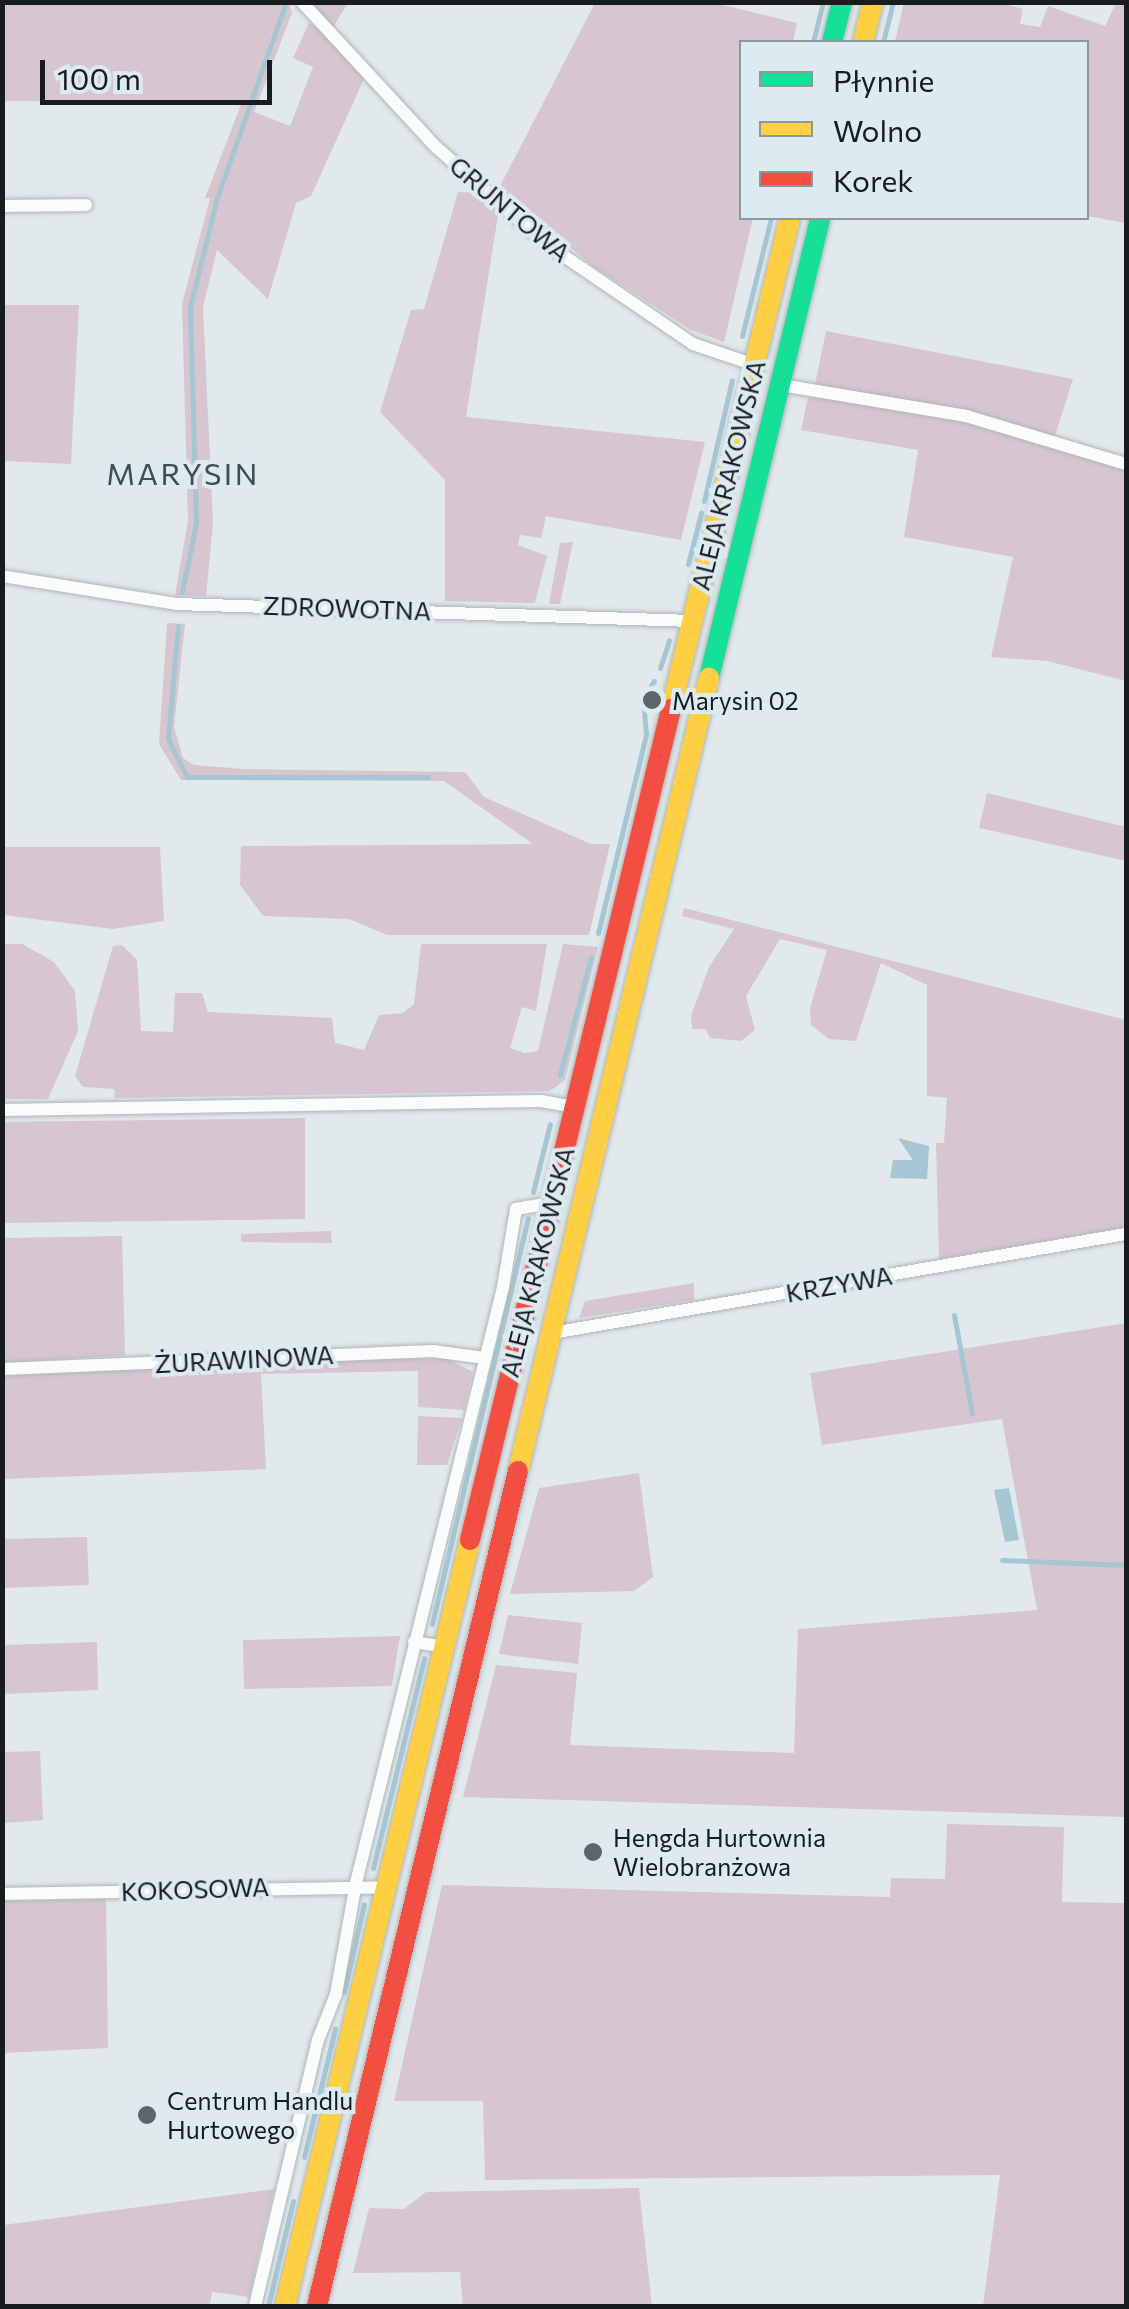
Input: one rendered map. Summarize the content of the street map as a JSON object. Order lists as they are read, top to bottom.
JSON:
{
  "streets": {
    "main road": ["ALEJA KRAKOWSKA"],
    "street": [
      "GRUNTOWA",
      "ZDROWOTNA",
      "KRZYWA",
      "ŻURAWINOWA",
      "KOKOSOWA"
    ]
  },
  "crossings": [
    ["GRUNTOWA", "ALEJA KRAKOWSKA"],
    ["ALEJA KRAKOWSKA", "ZDROWOTNA"],
    ["ALEJA KRAKOWSKA", "KRZYWA"],
    ["ALEJA KRAKOWSKA", "KOKOSOWA"]
  ],
  "districts": ["MARYSIN"],
  "places": ["Marysin 02", "Hengda Hurtownia Wielobranżowa", "Centrum Handlu Hurtowego"],
  "legend": ["Płynnie", "Wolno", "Korek"],
  "scale_bar": "100 m"
}
